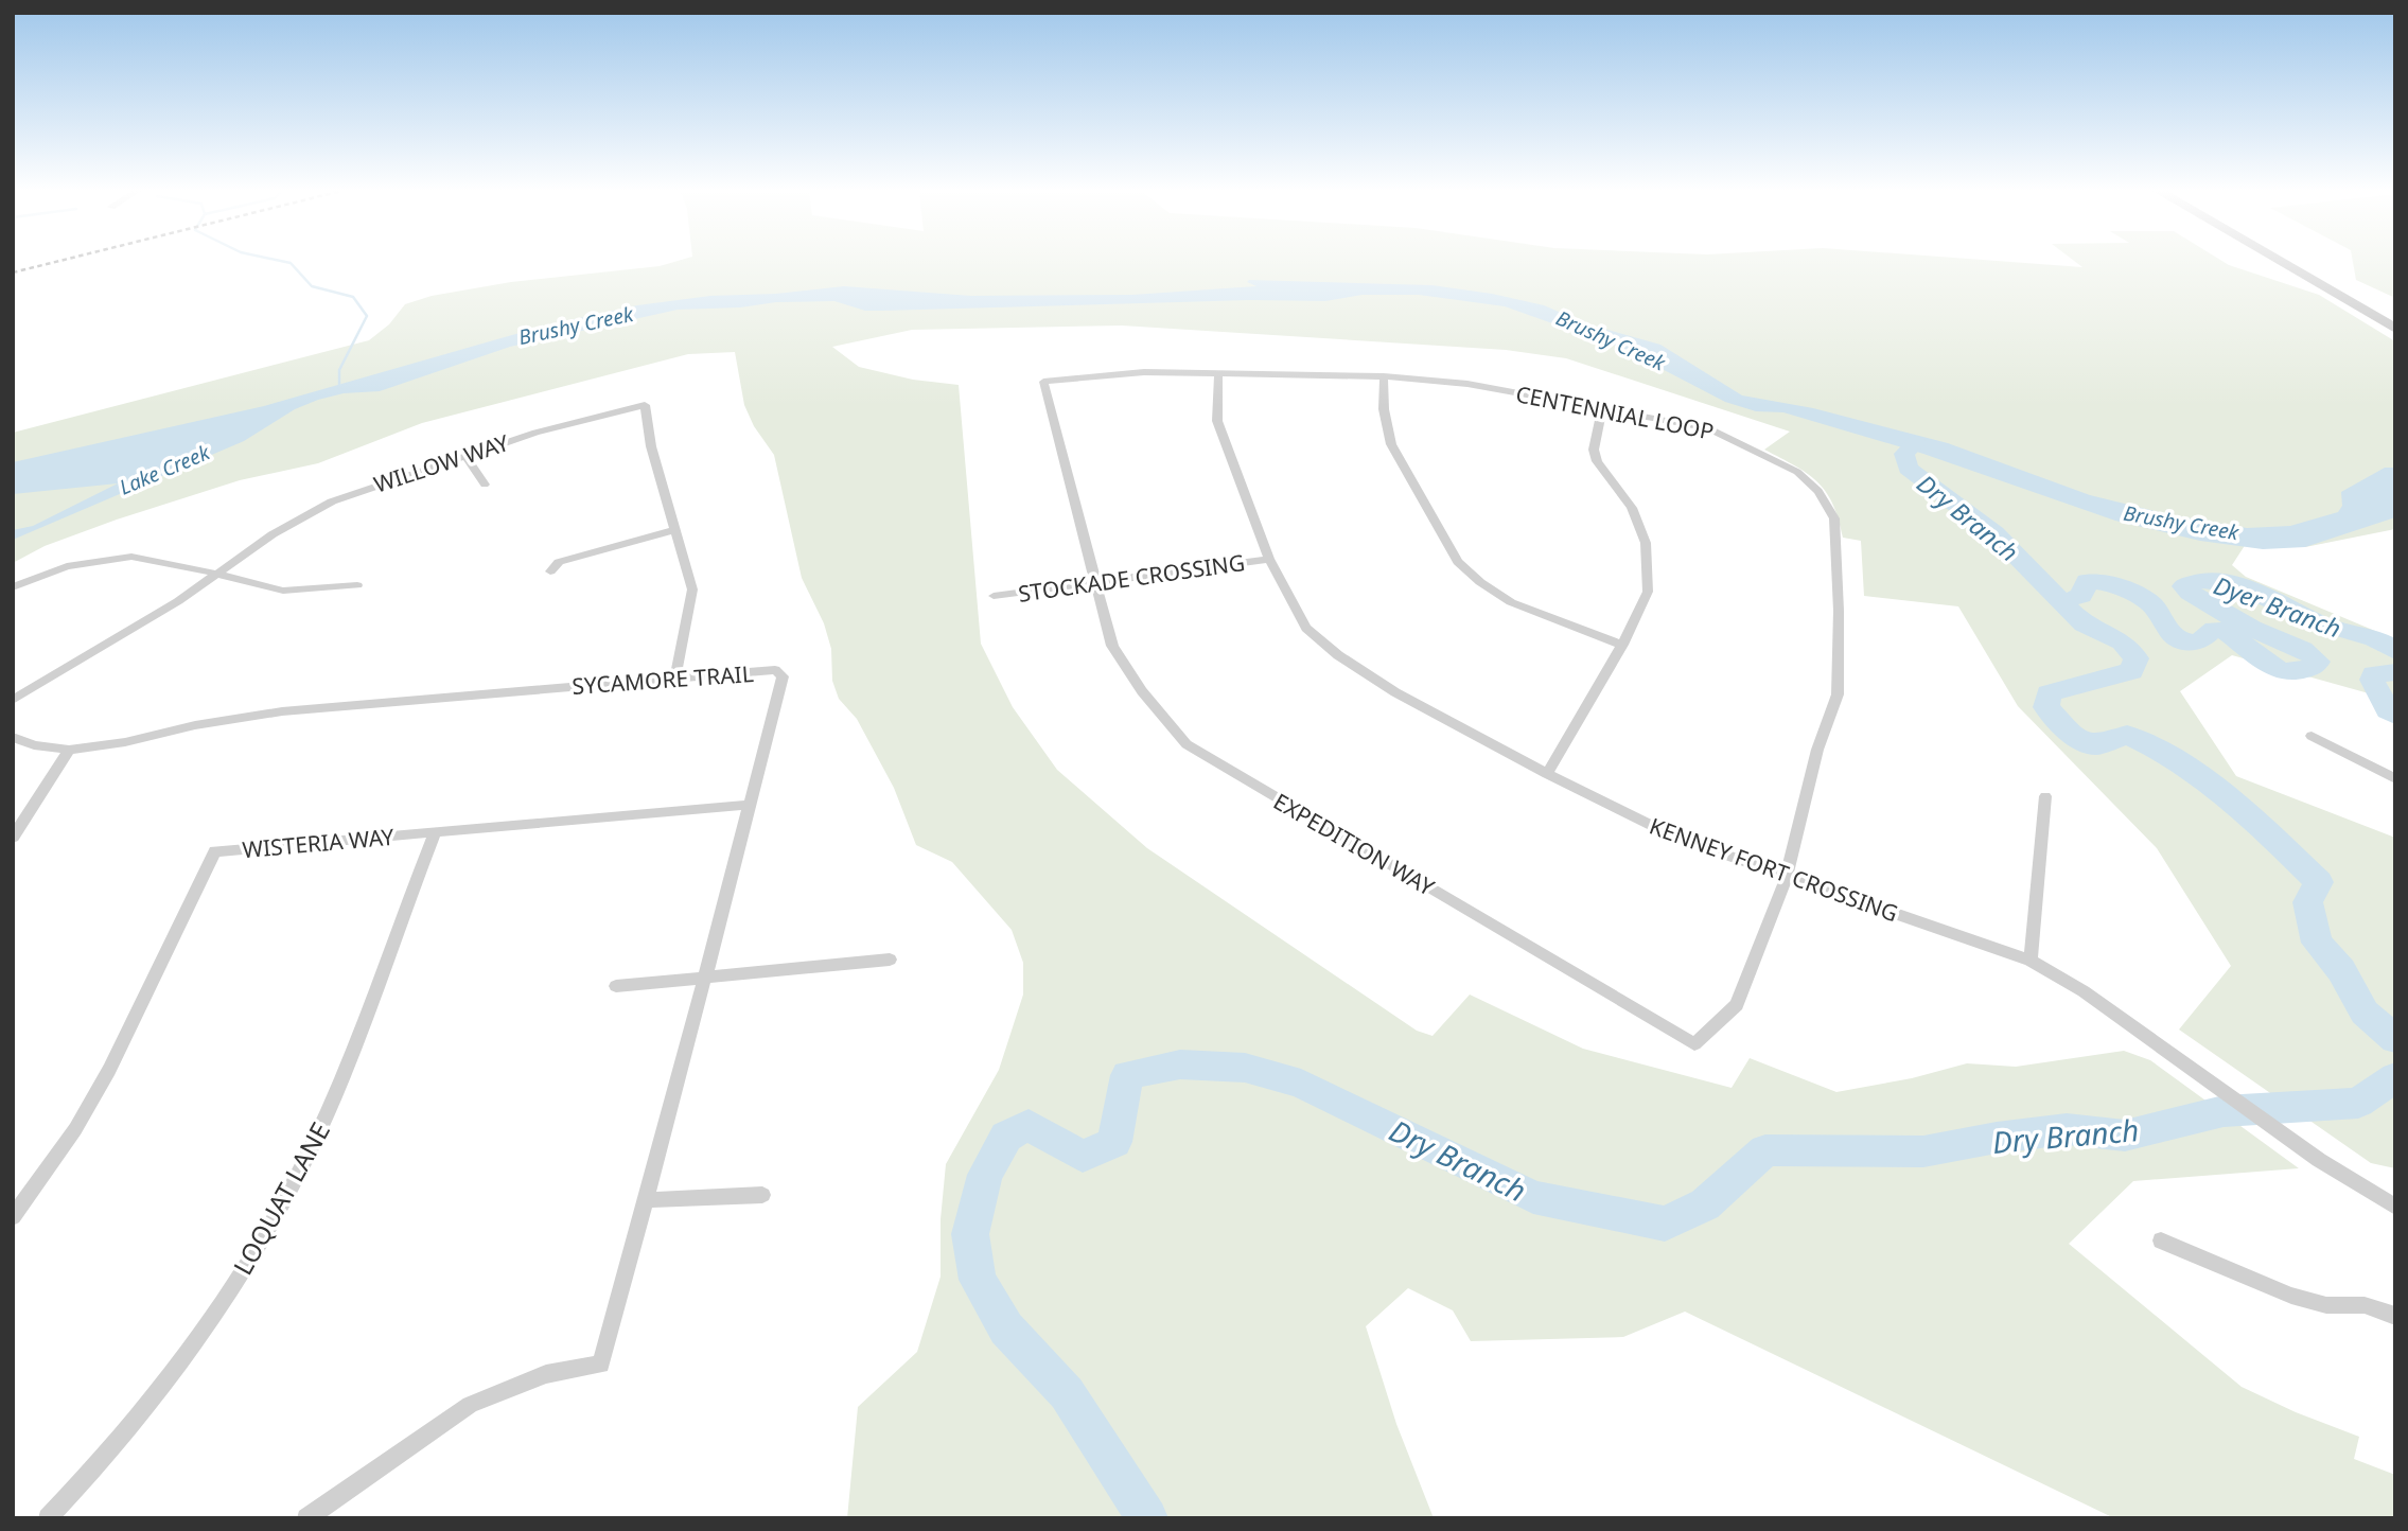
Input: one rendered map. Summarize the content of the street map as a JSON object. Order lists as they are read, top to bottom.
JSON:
{
  "streets": {
    "street": [
      "CENTENNIAL LOOP",
      "WILLOW WAY",
      "STOCKADE CROSSING",
      "SYCAMORE TRAIL",
      "WISTERIA WAY",
      "EXPEDITION WAY",
      "KENNEY FORT CROSSING",
      "LOQUAT LANE"
    ]
  },
  "crossings": [
    ["CENTENNIAL LOOP", "EXPEDITION WAY"],
    ["CENTENNIAL LOOP", "KENNEY FORT CROSSING"],
    ["WILLOW WAY", "SYCAMORE TRAIL"],
    ["STOCKADE CROSSING", "EXPEDITION WAY"],
    ["STOCKADE CROSSING", "KENNEY FORT CROSSING"],
    ["SYCAMORE TRAIL", "WISTERIA WAY"],
    ["WISTERIA WAY", "LOQUAT LANE"],
    ["EXPEDITION WAY", "KENNEY FORT CROSSING"]
  ],
  "water": [
    "Brushy Creek",
    "Lake Creek",
    "Dry Branch",
    "Dyer Branch"
  ]
}
